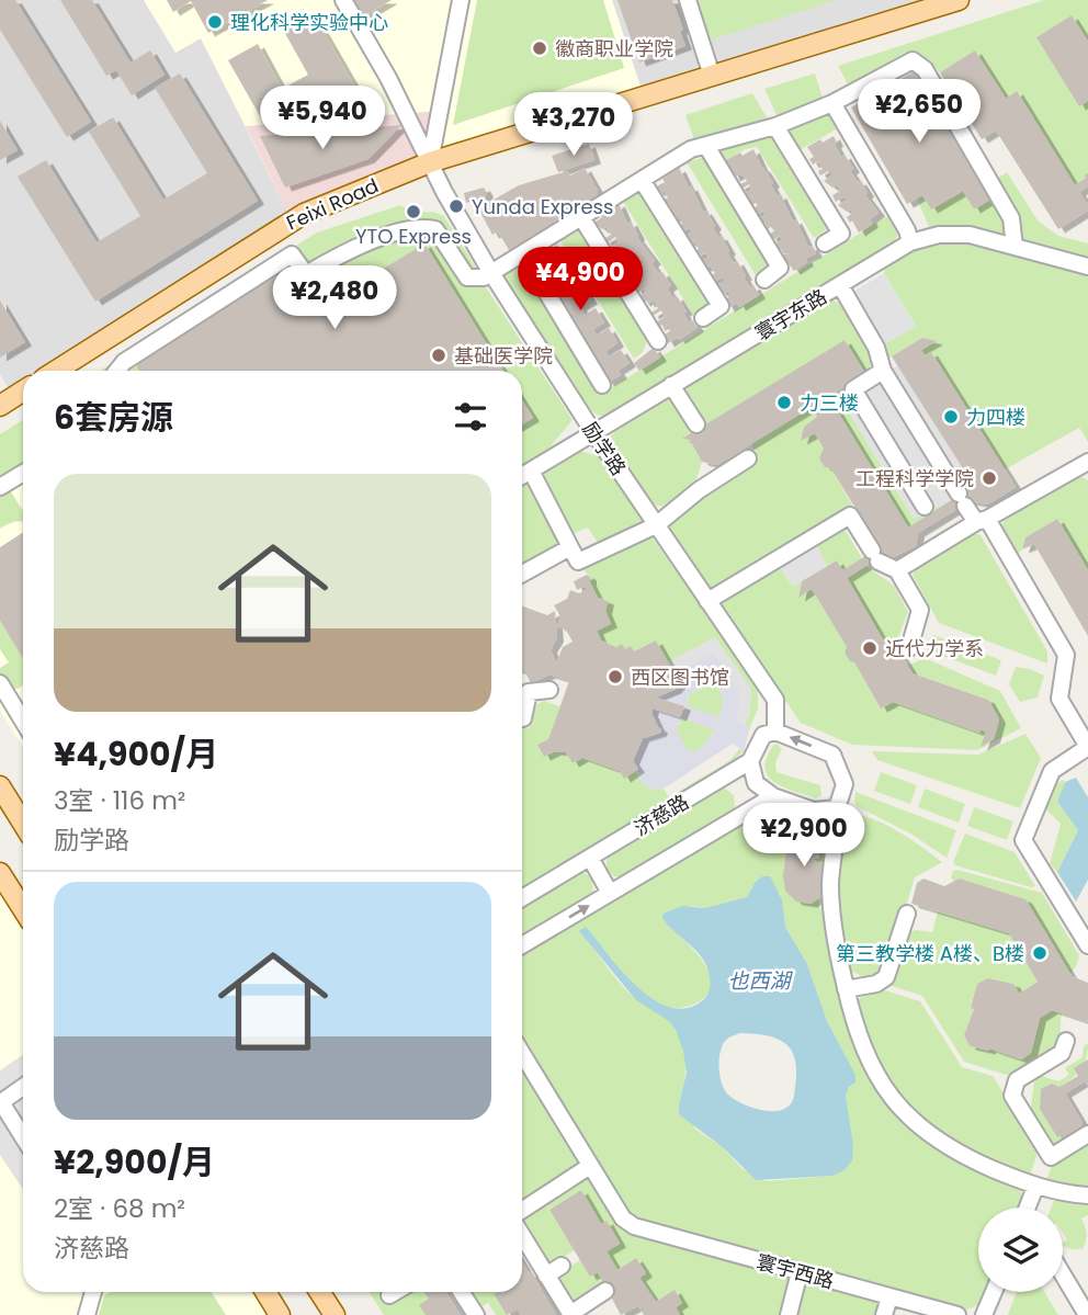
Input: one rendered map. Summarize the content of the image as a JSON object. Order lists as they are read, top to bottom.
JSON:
{
  "streets": {
    "main road": ["Feixi Road"],
    "street": [
      "寰宇东路",
      "励学路",
      "济慈路",
      "寰宇西路"
    ]
  },
  "crossings": [
    ["Feixi Road", "励学路"],
    ["寰宇东路", "励学路"],
    ["励学路", "济慈路"]
  ],
  "water": ["也西湖"],
  "places": [
    "理化科学实验中心",
    "徽商职业学院",
    "Yunda Express",
    "YTO Express",
    "基础医学院",
    "力三楼",
    "力四楼",
    "工程科学学院",
    "近代力学系",
    "西区图书馆",
    "第三教学楼 A楼、B楼"
  ],
  "page": {
    "price": [
      "¥2,650",
      "¥5,940",
      "¥3,270",
      "¥4,900",
      "¥2,480",
      "¥2,900"
    ],
    "heading": "6套房源",
    "list": [
      {
        "name": "¥4,900/月",
        "note": "3室 · 116 m² · 励学路"
      },
      {
        "name": "¥2,900/月",
        "note": "2室 · 68 m² · 济慈路"
      }
    ]
  }
}
